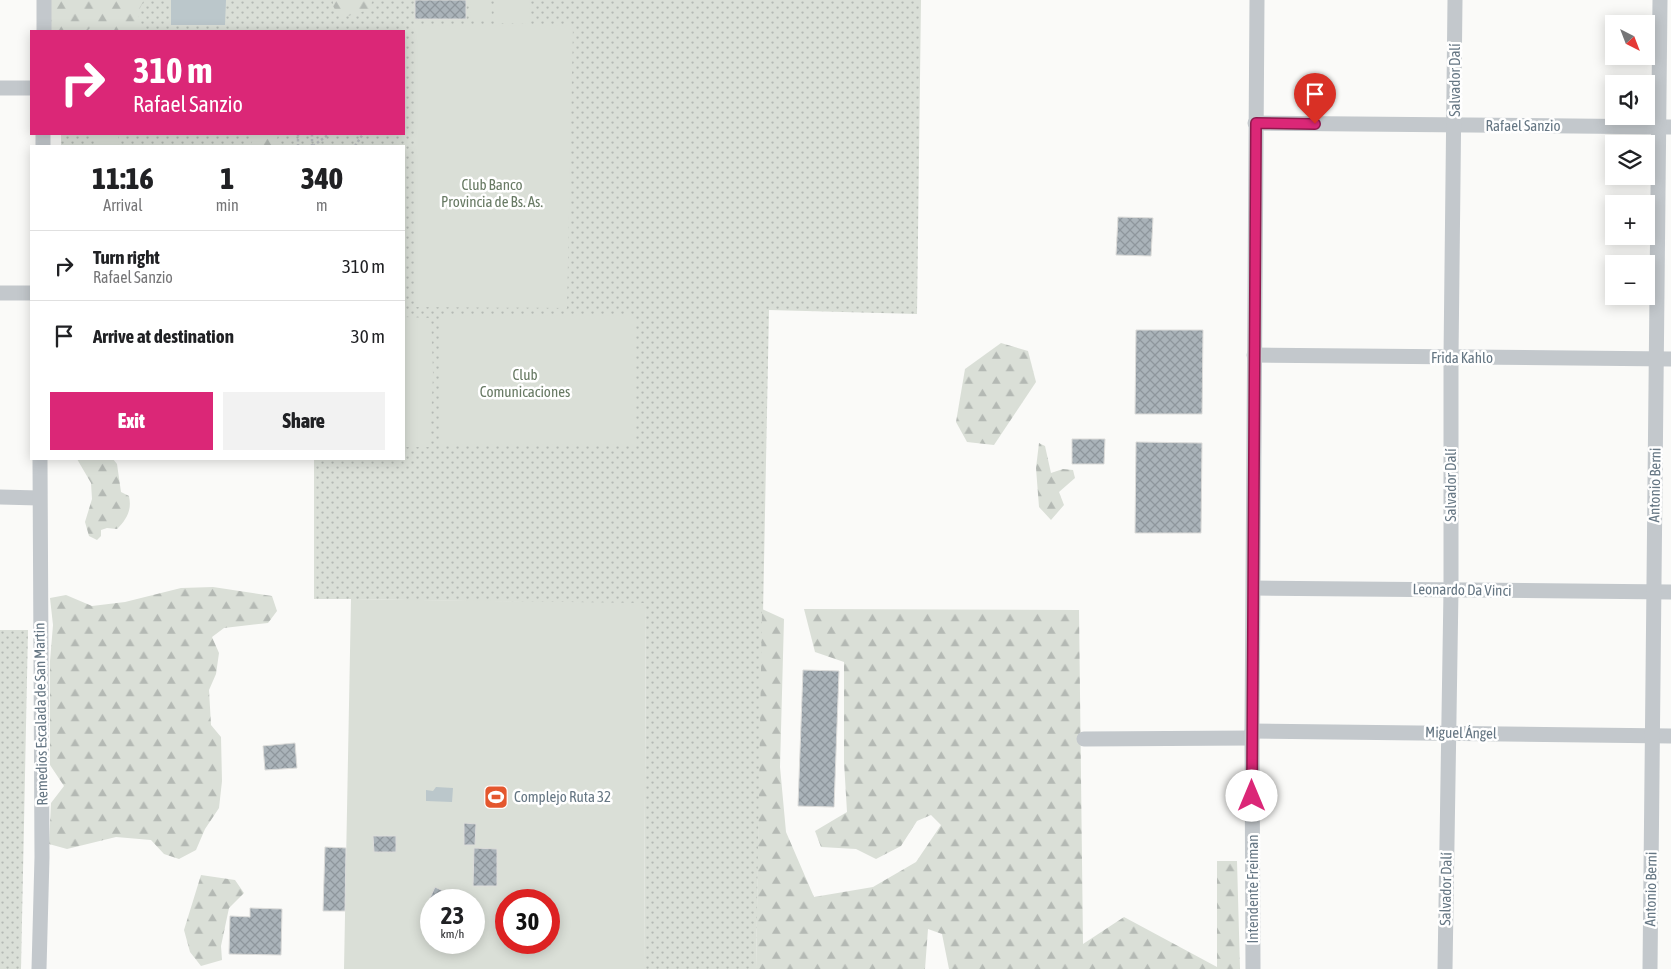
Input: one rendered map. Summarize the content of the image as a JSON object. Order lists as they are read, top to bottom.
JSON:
{
  "streets": {
    "street": [
      "Salvador Dalí",
      "Rafael Sanzio",
      "Frida Kahlo",
      "Antonio Berni",
      "Leonardo Da Vinci",
      "Remedios Escalada de San Martin",
      "Miguel Ángel",
      "Intendente Freiman"
    ]
  },
  "crossings": [
    ["Salvador Dalí", "Rafael Sanzio"],
    ["Salvador Dalí", "Frida Kahlo"],
    ["Salvador Dalí", "Leonardo Da Vinci"],
    ["Salvador Dalí", "Miguel Ángel"],
    ["Rafael Sanzio", "Antonio Berni"],
    ["Rafael Sanzio", "Intendente Freiman"],
    ["Frida Kahlo", "Antonio Berni"],
    ["Frida Kahlo", "Intendente Freiman"],
    ["Antonio Berni", "Leonardo Da Vinci"],
    ["Antonio Berni", "Miguel Ángel"],
    ["Leonardo Da Vinci", "Intendente Freiman"],
    ["Miguel Ángel", "Intendente Freiman"]
  ],
  "parks": ["Club Banco Provincia de Bs. As.", "Club Comunicaciones"],
  "places": {
    "sports": ["Complejo Ruta 32"]
  },
  "north": "bottom right",
  "page": {
    "map_buttons": ["+", "−"],
    "turn": ["310 m", "Rafael Sanzio"],
    "eta": [
      "11:16",
      "Arrival",
      "1",
      "min",
      "340",
      "m"
    ],
    "list": [
      {
        "name": "Turn right",
        "note": "Rafael Sanzio",
        "value": "310 m"
      },
      {
        "name": "Arrive at destination",
        "value": "30 m"
      }
    ],
    "buttons": ["Exit", "Share"],
    "speed": "23 km/h",
    "limit": "30"
  }
}
